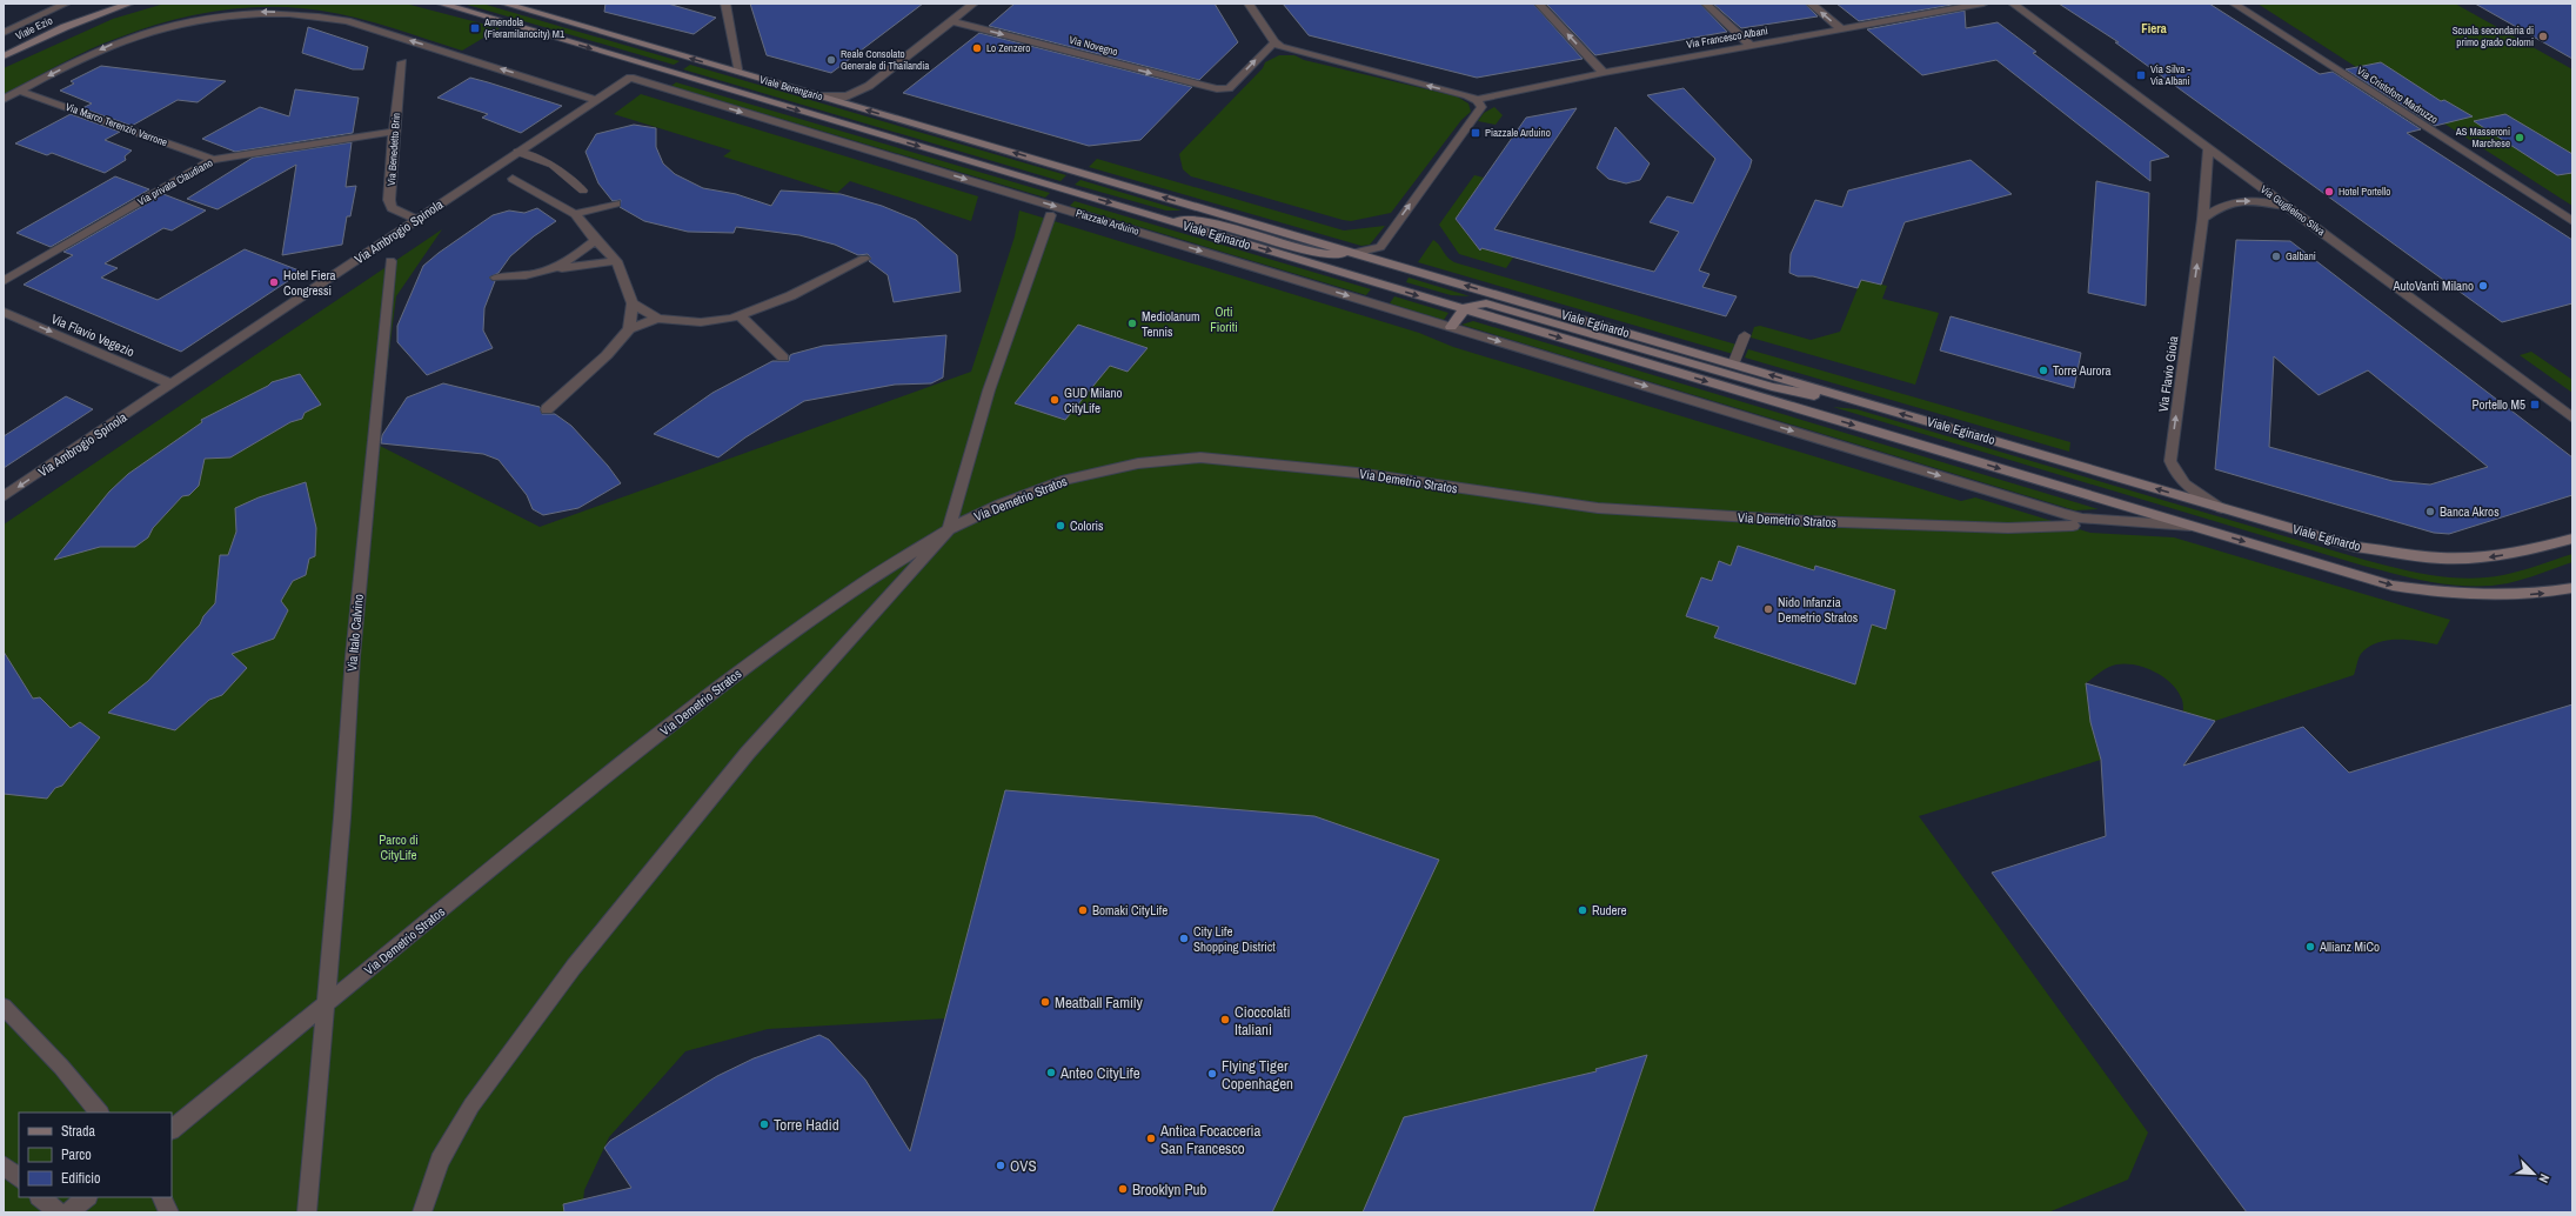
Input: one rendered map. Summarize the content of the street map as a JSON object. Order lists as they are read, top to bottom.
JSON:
{
  "streets": {
    "main road": [
      "Viale Ezio",
      "Viale Berengario",
      "Piazzale Arduino",
      "Viale Eginardo"
    ],
    "street": [
      "Via Francesco Albani",
      "Via Novegno",
      "Via Cristoforo Madruzzo",
      "Via Marco Terenzio Varrone",
      "Via Benedetto Brin",
      "Via privata Claudiano",
      "Via Guglielmo Silva",
      "Via Ambrogio Spinola",
      "Via Flavio Vegezio",
      "Via Flavio Gioia",
      "Via Demetrio Stratos",
      "Via Italo Calvino"
    ]
  },
  "crossings": [
    ["Viale Berengario", "Piazzale Arduino"],
    ["Viale Berengario", "Viale Eginardo"],
    ["Via Marco Terenzio Varrone", "Via privata Claudiano"],
    ["Via Benedetto Brin", "Via privata Claudiano"],
    ["Via Benedetto Brin", "Via Ambrogio Spinola"],
    ["Via Guglielmo Silva", "Via Flavio Gioia"],
    ["Piazzale Arduino", "Via Ambrogio Spinola"],
    ["Piazzale Arduino", "Viale Eginardo"],
    ["Via Ambrogio Spinola", "Via Flavio Vegezio"],
    ["Viale Eginardo", "Via Flavio Gioia"],
    ["Via Demetrio Stratos", "Via Italo Calvino"]
  ],
  "one_way": [
    "Via Novegno",
    "Piazzale Arduino",
    "Via Flavio Vegezio",
    "Via Flavio Gioia"
  ],
  "districts": ["Fiera"],
  "parks": ["Orti Fioriti", "Parco di CityLife"],
  "places": {
    "transit": [
      "Amendola (Fieramilanocity) M1",
      "Via Silva - Via Albani",
      "Piazzale Arduino",
      "Portello M5"
    ],
    "other": [
      "Scuola secondaria di primo grado Colorni",
      "Lo Zenzero",
      "Reale Consolato Generale di Thailandia",
      "AS Masseroni Marchese",
      "Hotel Portello",
      "Galbani",
      "Hotel Fiera Congressi",
      "AutoVanti Milano",
      "Mediolanum Tennis",
      "Torre Aurora",
      "GUD Milano CityLife",
      "Banca Akros",
      "Coloris",
      "Nido Infanzia Demetrio Stratos",
      "Bomaki CityLife",
      "Rudere",
      "City Life Shopping District",
      "Allianz MiCo",
      "Meatball Family",
      "Cioccolati Italiani",
      "Anteo CityLife",
      "Flying Tiger Copenhagen",
      "Torre Hadid",
      "Antica Focacceria San Francesco",
      "OVS",
      "Brooklyn Pub"
    ]
  },
  "legend": ["Strada", "Parco", "Edificio"],
  "north": "bottom right"
}
